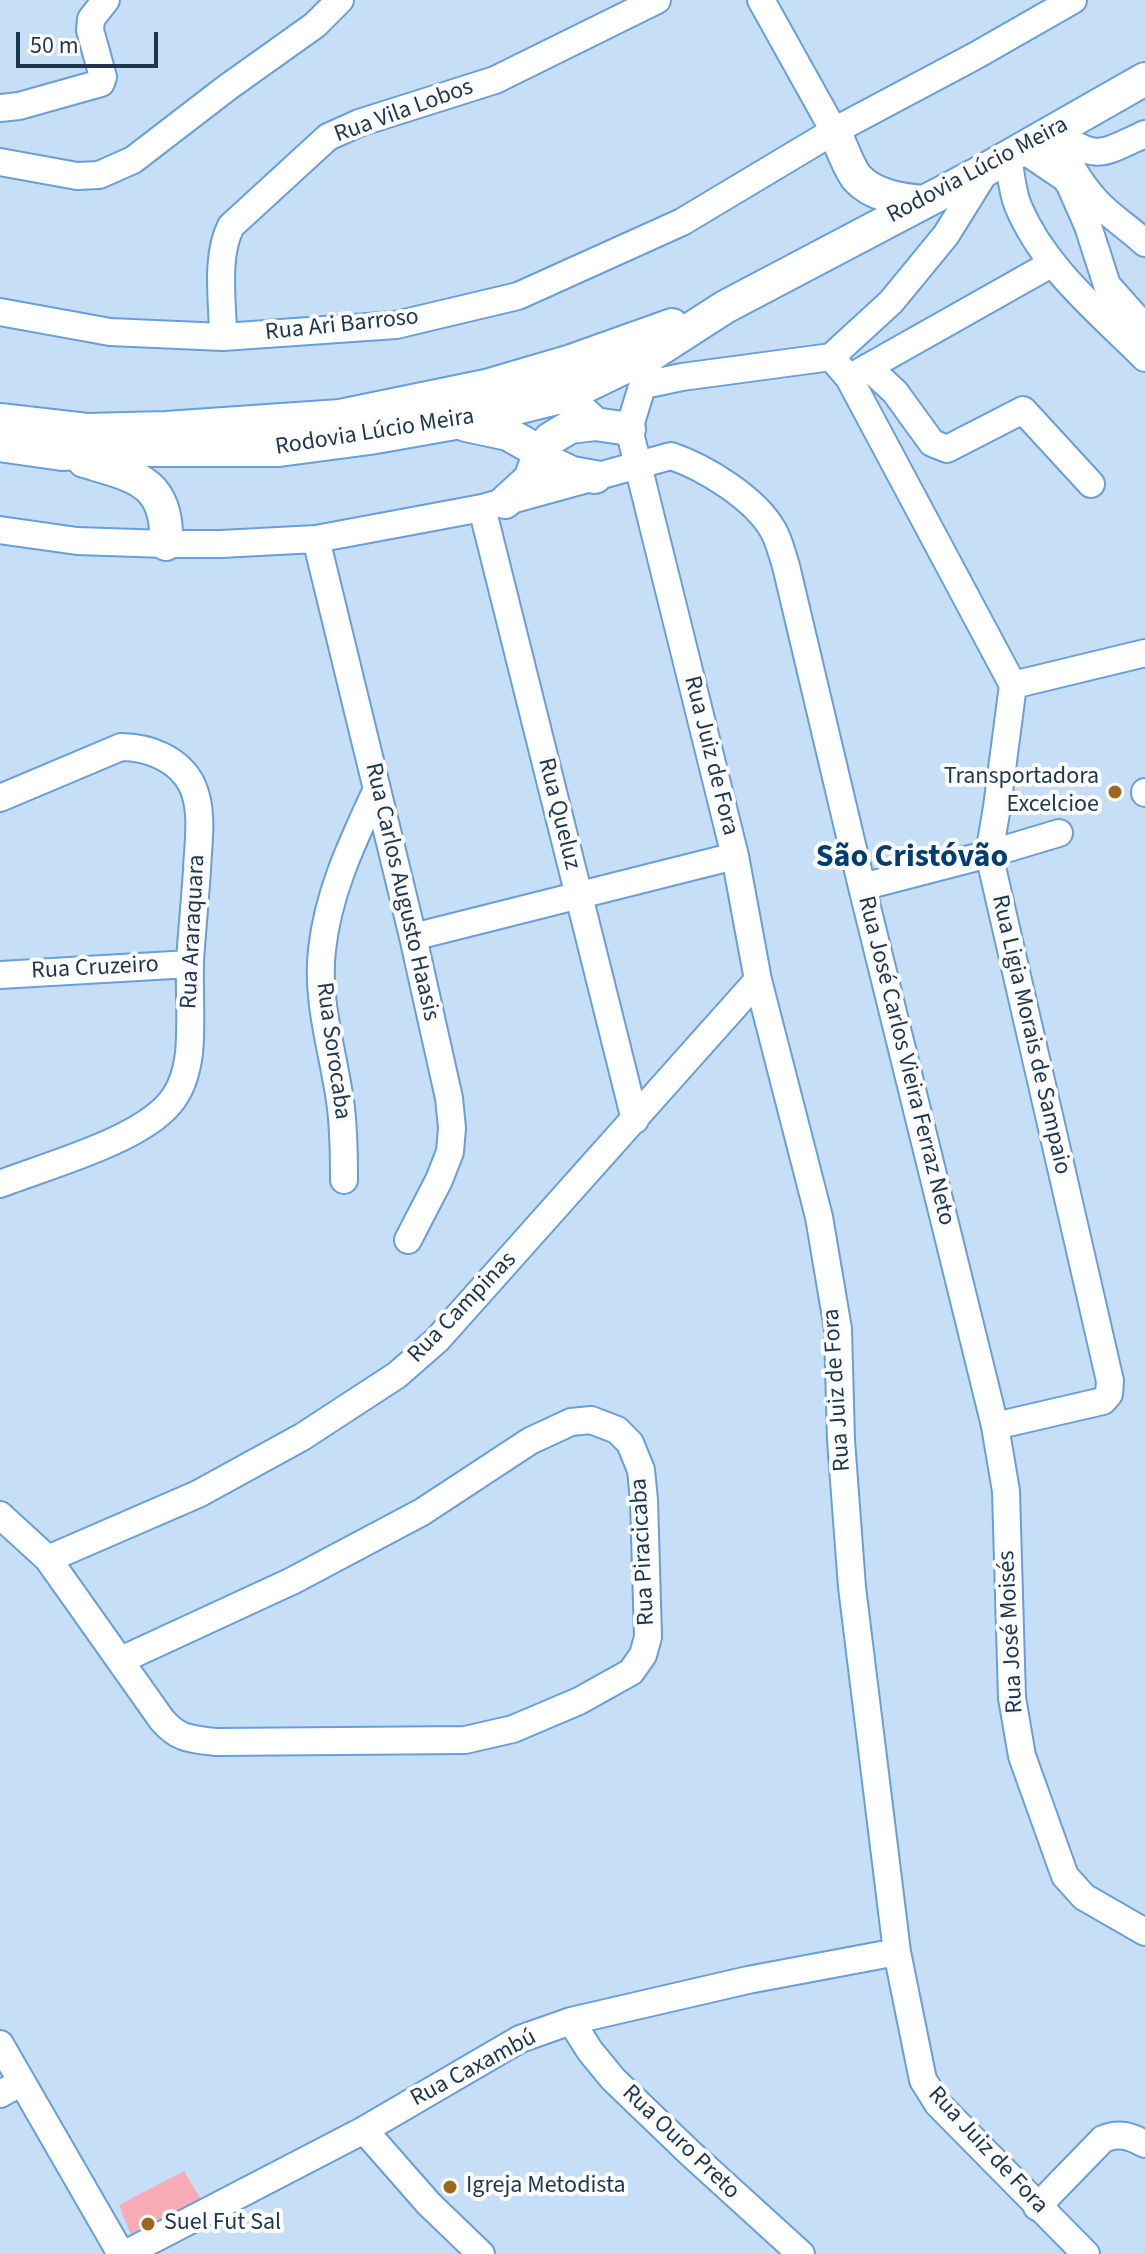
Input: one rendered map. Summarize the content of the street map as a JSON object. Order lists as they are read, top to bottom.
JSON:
{
  "streets": {
    "main road": ["Rodovia Lúcio Meira"],
    "street": [
      "Rua Vila Lobos",
      "Rua Ari Barroso",
      "Rua Juiz de Fora",
      "Rua Queluz",
      "Rua Carlos Augusto Haasis",
      "Rua Araraquara",
      "Rua Cruzeiro",
      "Rua Ligia Morais de Sampaio",
      "Rua Sorocaba",
      "Rua José Carlos Vieira Ferraz Neto",
      "Rua Campinas",
      "Rua Piracicaba",
      "Rua José Moisés",
      "Rua Caxambú",
      "Rua Ouro Preto"
    ]
  },
  "crossings": [
    ["Rua Vila Lobos", "Rua Ari Barroso"],
    ["Rua Juiz de Fora", "Rua José Carlos Vieira Ferraz Neto"],
    ["Rua Juiz de Fora", "Rua Campinas"],
    ["Rua Juiz de Fora", "Rua Caxambú"],
    ["Rua Queluz", "Rua José Carlos Vieira Ferraz Neto"],
    ["Rua Queluz", "Rua Campinas"],
    ["Rua Carlos Augusto Haasis", "Rua Sorocaba"],
    ["Rua Carlos Augusto Haasis", "Rua José Carlos Vieira Ferraz Neto"],
    ["Rua Araraquara", "Rua Cruzeiro"],
    ["Rua Ligia Morais de Sampaio", "Rua José Carlos Vieira Ferraz Neto"],
    ["Rua Ligia Morais de Sampaio", "Rua José Moisés"],
    ["Rua José Carlos Vieira Ferraz Neto", "Rua José Moisés"],
    ["Rua Campinas", "Rua Piracicaba"],
    ["Rua Caxambú", "Rua Ouro Preto"]
  ],
  "districts": ["São Cristóvão"],
  "places": ["Transportadora Excelcioe", "Igreja Metodista", "Suel Fut Sal"],
  "scale_bar": "50 m"
}
